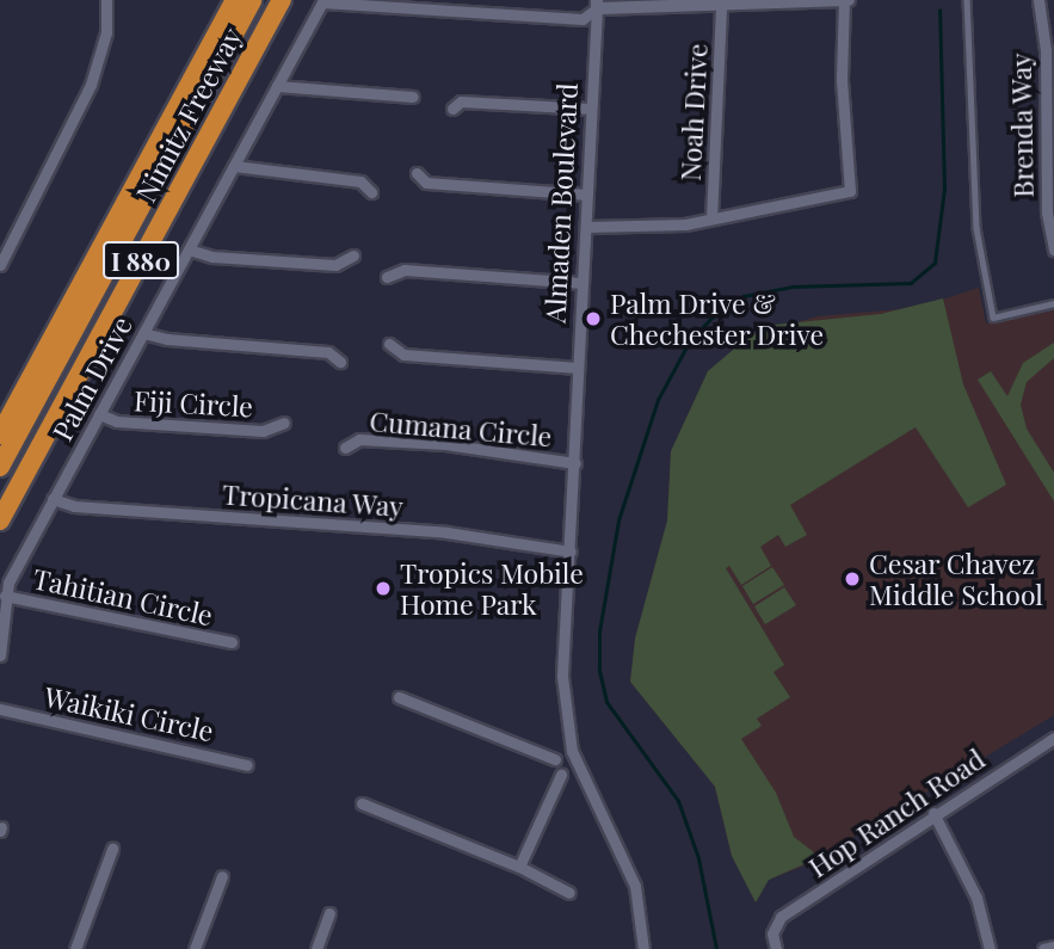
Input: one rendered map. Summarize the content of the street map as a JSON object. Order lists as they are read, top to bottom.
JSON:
{
  "streets": {
    "highway": ["Nimitz Freeway", "I 880"],
    "street": [
      "Noah Drive",
      "Brenda Way",
      "Almaden Boulevard",
      "Palm Drive",
      "Fiji Circle",
      "Cumana Circle",
      "Tropicana Way",
      "Tahitian Circle",
      "Waikiki Circle",
      "Hop Ranch Road"
    ]
  },
  "crossings": [
    ["Almaden Boulevard", "Cumana Circle"],
    ["Palm Drive", "Fiji Circle"],
    ["Palm Drive", "Tropicana Way"],
    ["Palm Drive", "Tahitian Circle"]
  ],
  "places": ["Palm Drive & Chechester Drive", "Cesar Chavez Middle School", "Tropics Mobile Home Park"]
}
